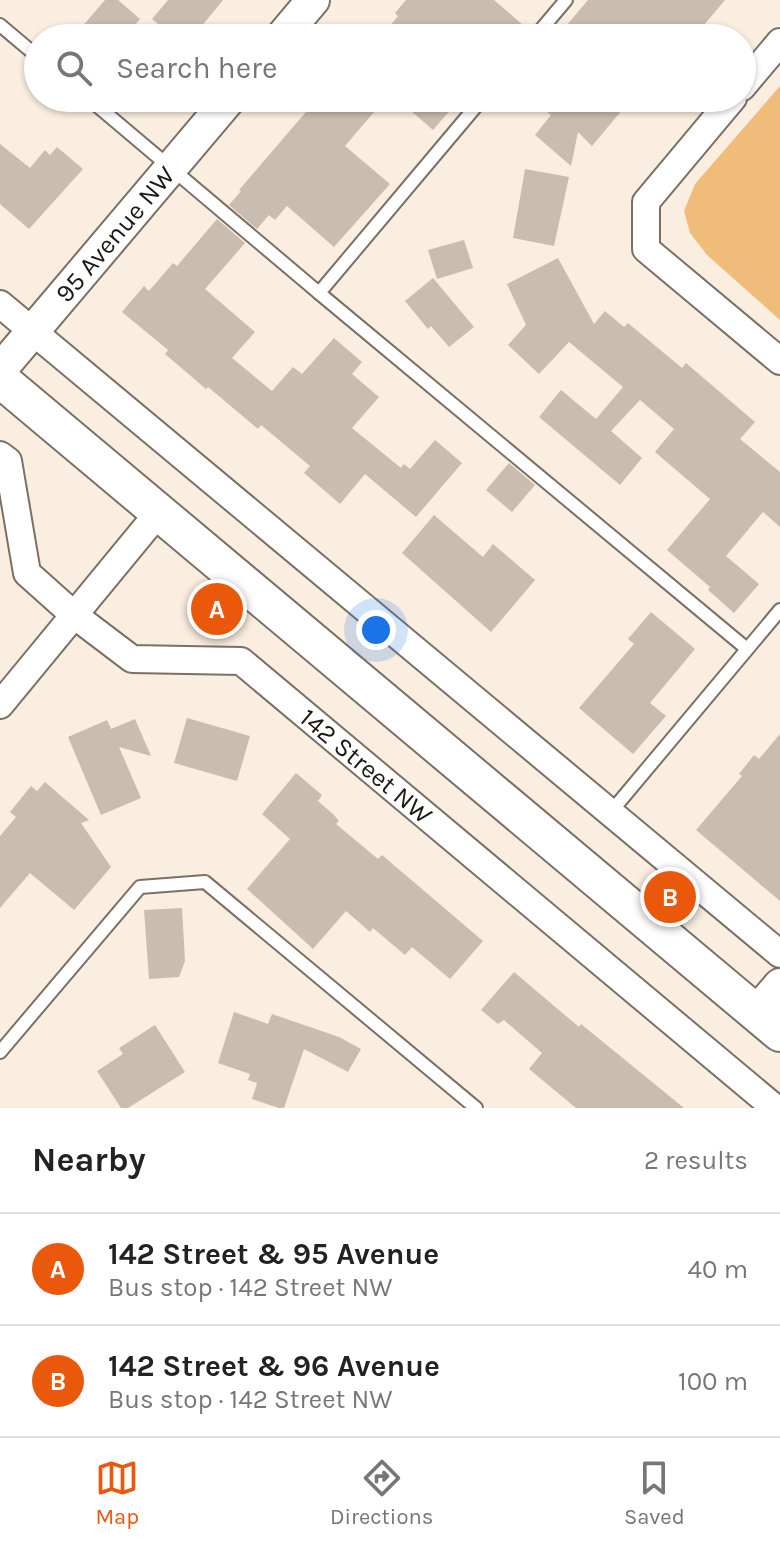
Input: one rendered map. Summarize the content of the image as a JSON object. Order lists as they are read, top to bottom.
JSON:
{
  "streets": {
    "street": ["95 Avenue NW", "142 Street NW"]
  },
  "page": {
    "search": "Search here",
    "pins": ["A", "B"],
    "heading": ["Nearby", "2 results"],
    "list": [
      {
        "mark": "A",
        "name": "142 Street & 95 Avenue",
        "note": "Bus stop · 142 Street NW",
        "value": "40 m"
      },
      {
        "mark": "B",
        "name": "142 Street & 96 Avenue",
        "note": "Bus stop · 142 Street NW",
        "value": "100 m"
      }
    ],
    "nav": ["Map", "Directions", "Saved"]
  }
}
